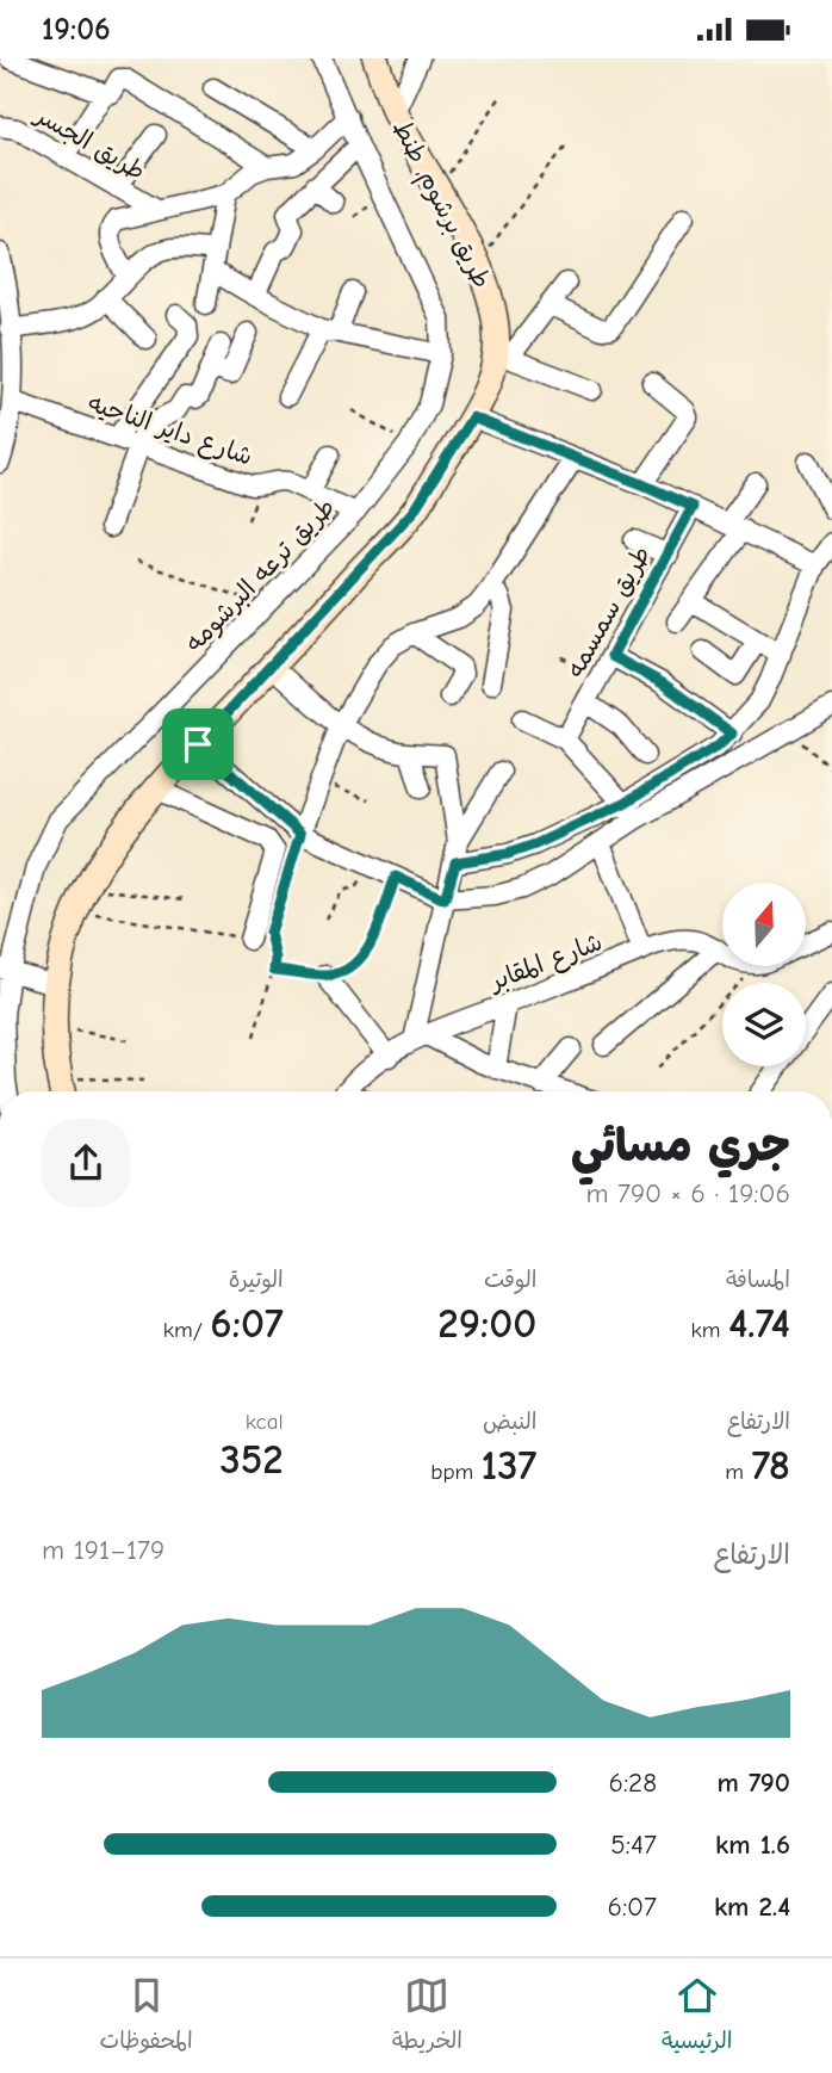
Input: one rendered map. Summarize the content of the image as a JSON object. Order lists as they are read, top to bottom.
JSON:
{
  "streets": {
    "main road": ["طريق برشوم, طنط"],
    "street": [
      "طريق الجسر",
      "شارع داير الناحيه",
      "طريق ترعه البرشومه",
      "طريق سمسمه",
      "شارع المقابر"
    ]
  },
  "crossings": [
    ["شارع داير الناحيه", "طريق ترعه البرشومه"]
  ],
  "north": "top",
  "page": {
    "status": "19:06",
    "heading": ["جري مسائي", "19:06 · 6 × 790 m"],
    "stats": [
      ["المسافة", "4.74 km"],
      ["الوقت", "29:00"],
      ["الوتيرة", "6:07 /km"],
      ["الارتفاع", "78 m"],
      ["النبض", "137 bpm"],
      ["kcal", "352"]
    ],
    "chart": ["الارتفاع", "179–191 m"],
    "list": [
      {
        "name": "790 m",
        "note": "6:28"
      },
      {
        "name": "1.6 km",
        "note": "5:47"
      },
      {
        "name": "2.4 km",
        "note": "6:07"
      }
    ],
    "tabs": ["الرئيسية", "الخريطة", "المحفوظات"]
  }
}
